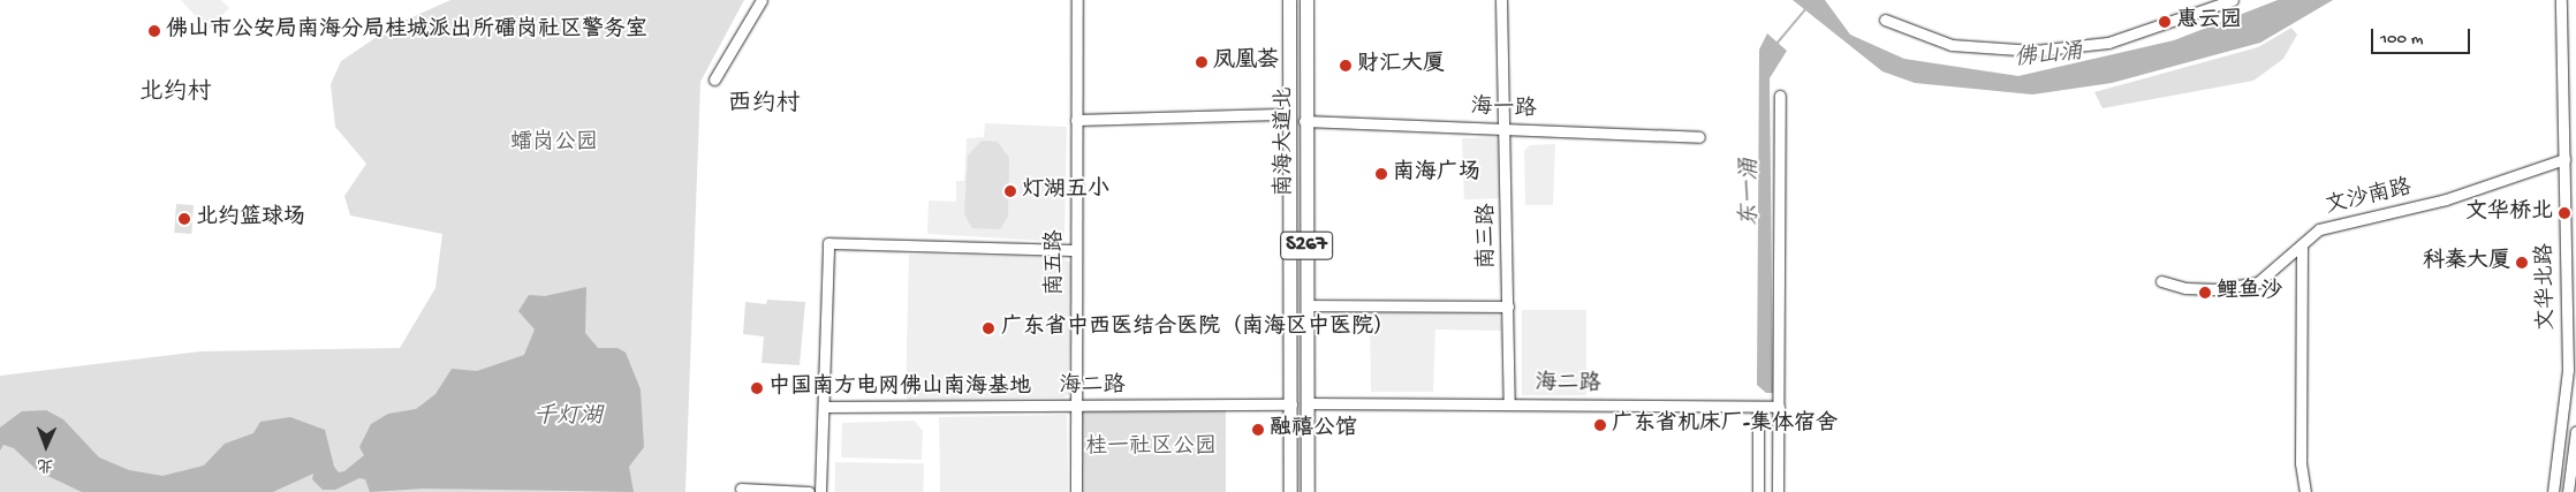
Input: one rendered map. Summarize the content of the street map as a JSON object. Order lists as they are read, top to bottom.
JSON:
{
  "streets": {
    "highway": ["南海大道北", "S267"],
    "street": [
      "海一路",
      "文沙南路",
      "南三路",
      "南五路",
      "文华北路",
      "海二路"
    ]
  },
  "crossings": [
    ["海一路", "南海大道北"],
    ["海一路", "南三路"],
    ["南海大道北", "海二路"],
    ["文沙南路", "文华北路"],
    ["南三路", "海二路"],
    ["南五路", "海二路"]
  ],
  "districts": ["北约村", "西约村"],
  "water": ["佛山涌", "东一涌", "千灯湖"],
  "parks": ["𧒽岗公园", "桂一社区公园"],
  "places": [
    "惠云园",
    "佛山市公安局南海分局桂城派出所礌岗社区警务室",
    "凤凰荟",
    "财汇大厦",
    "南海广场",
    "灯湖五小",
    "文华桥北",
    "北约篮球场",
    "科秦大厦",
    "鲤鱼沙",
    "广东省中西医结合医院（南海区中医院）",
    "中国南方电网佛山南海基地",
    "广东省机床厂-集体宿舍",
    "融禧公馆"
  ],
  "scale_bar": "100 m",
  "north": "bottom"
}
